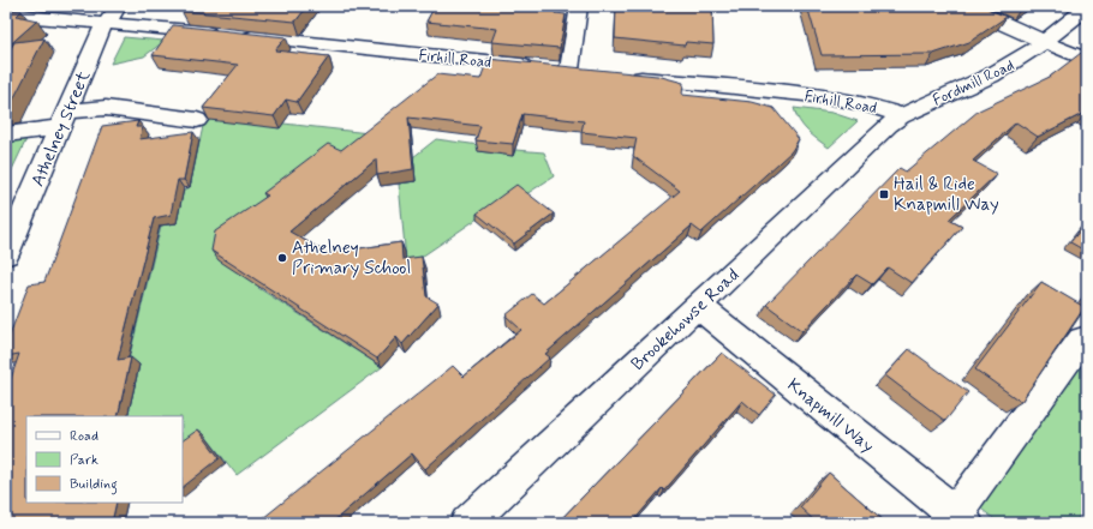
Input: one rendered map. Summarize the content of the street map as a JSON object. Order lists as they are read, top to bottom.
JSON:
{
  "streets": {
    "street": [
      "Firhill Road",
      "Fordmill Road",
      "Athelney Street",
      "Brookehowse Road",
      "Knapmill Way"
    ]
  },
  "crossings": [
    ["Firhill Road", "Fordmill Road"],
    ["Firhill Road", "Athelney Street"],
    ["Firhill Road", "Brookehowse Road"],
    ["Fordmill Road", "Brookehowse Road"],
    ["Brookehowse Road", "Knapmill Way"]
  ],
  "places": {
    "transit": ["Hail & Ride Knapmill Way"],
    "other": ["Athelney Primary School"]
  },
  "legend": ["Road", "Park", "Building"]
}
